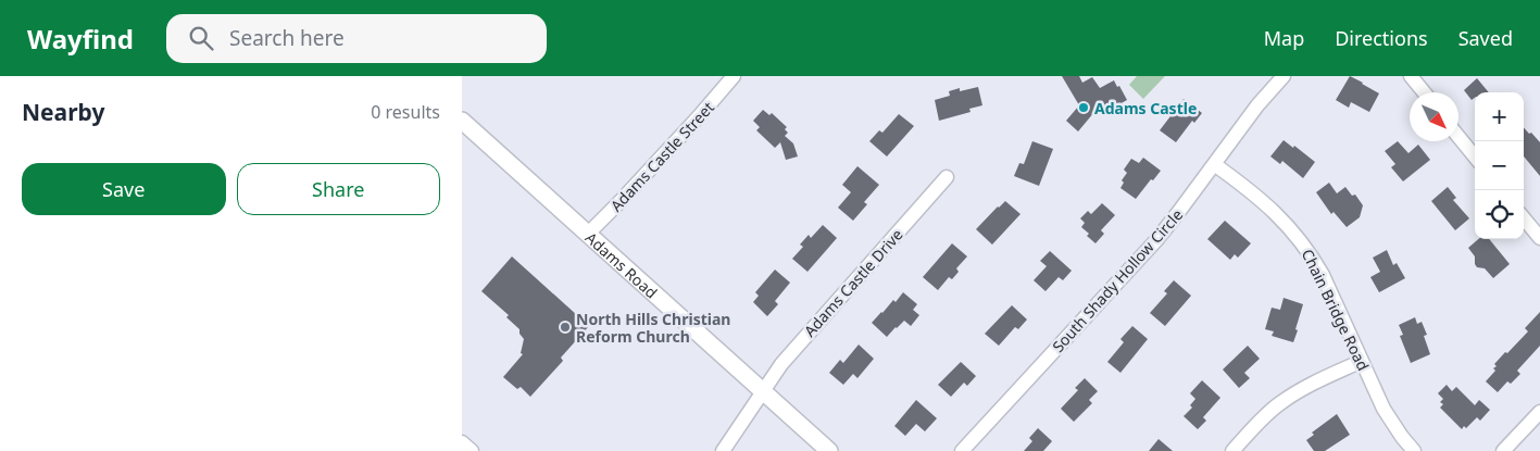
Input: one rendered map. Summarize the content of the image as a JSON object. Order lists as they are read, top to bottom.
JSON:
{
  "streets": {
    "street": [
      "Adams Castle Street",
      "Adams Road",
      "South Shady Hollow Circle",
      "Adams Castle Drive",
      "Chain Bridge Road"
    ]
  },
  "crossings": [
    ["Adams Castle Street", "Adams Road"],
    ["Adams Road", "Adams Castle Drive"],
    ["South Shady Hollow Circle", "Chain Bridge Road"]
  ],
  "places": ["Adams Castle", "North Hills Christian Reform Church"],
  "north": "bottom right",
  "page": {
    "header": "Wayfind",
    "search": "Search here",
    "nav": ["Map", "Directions", "Saved"],
    "heading": ["Nearby", "0 results"],
    "map_buttons": ["+", "−"],
    "buttons": ["Save", "Share"]
  }
}
